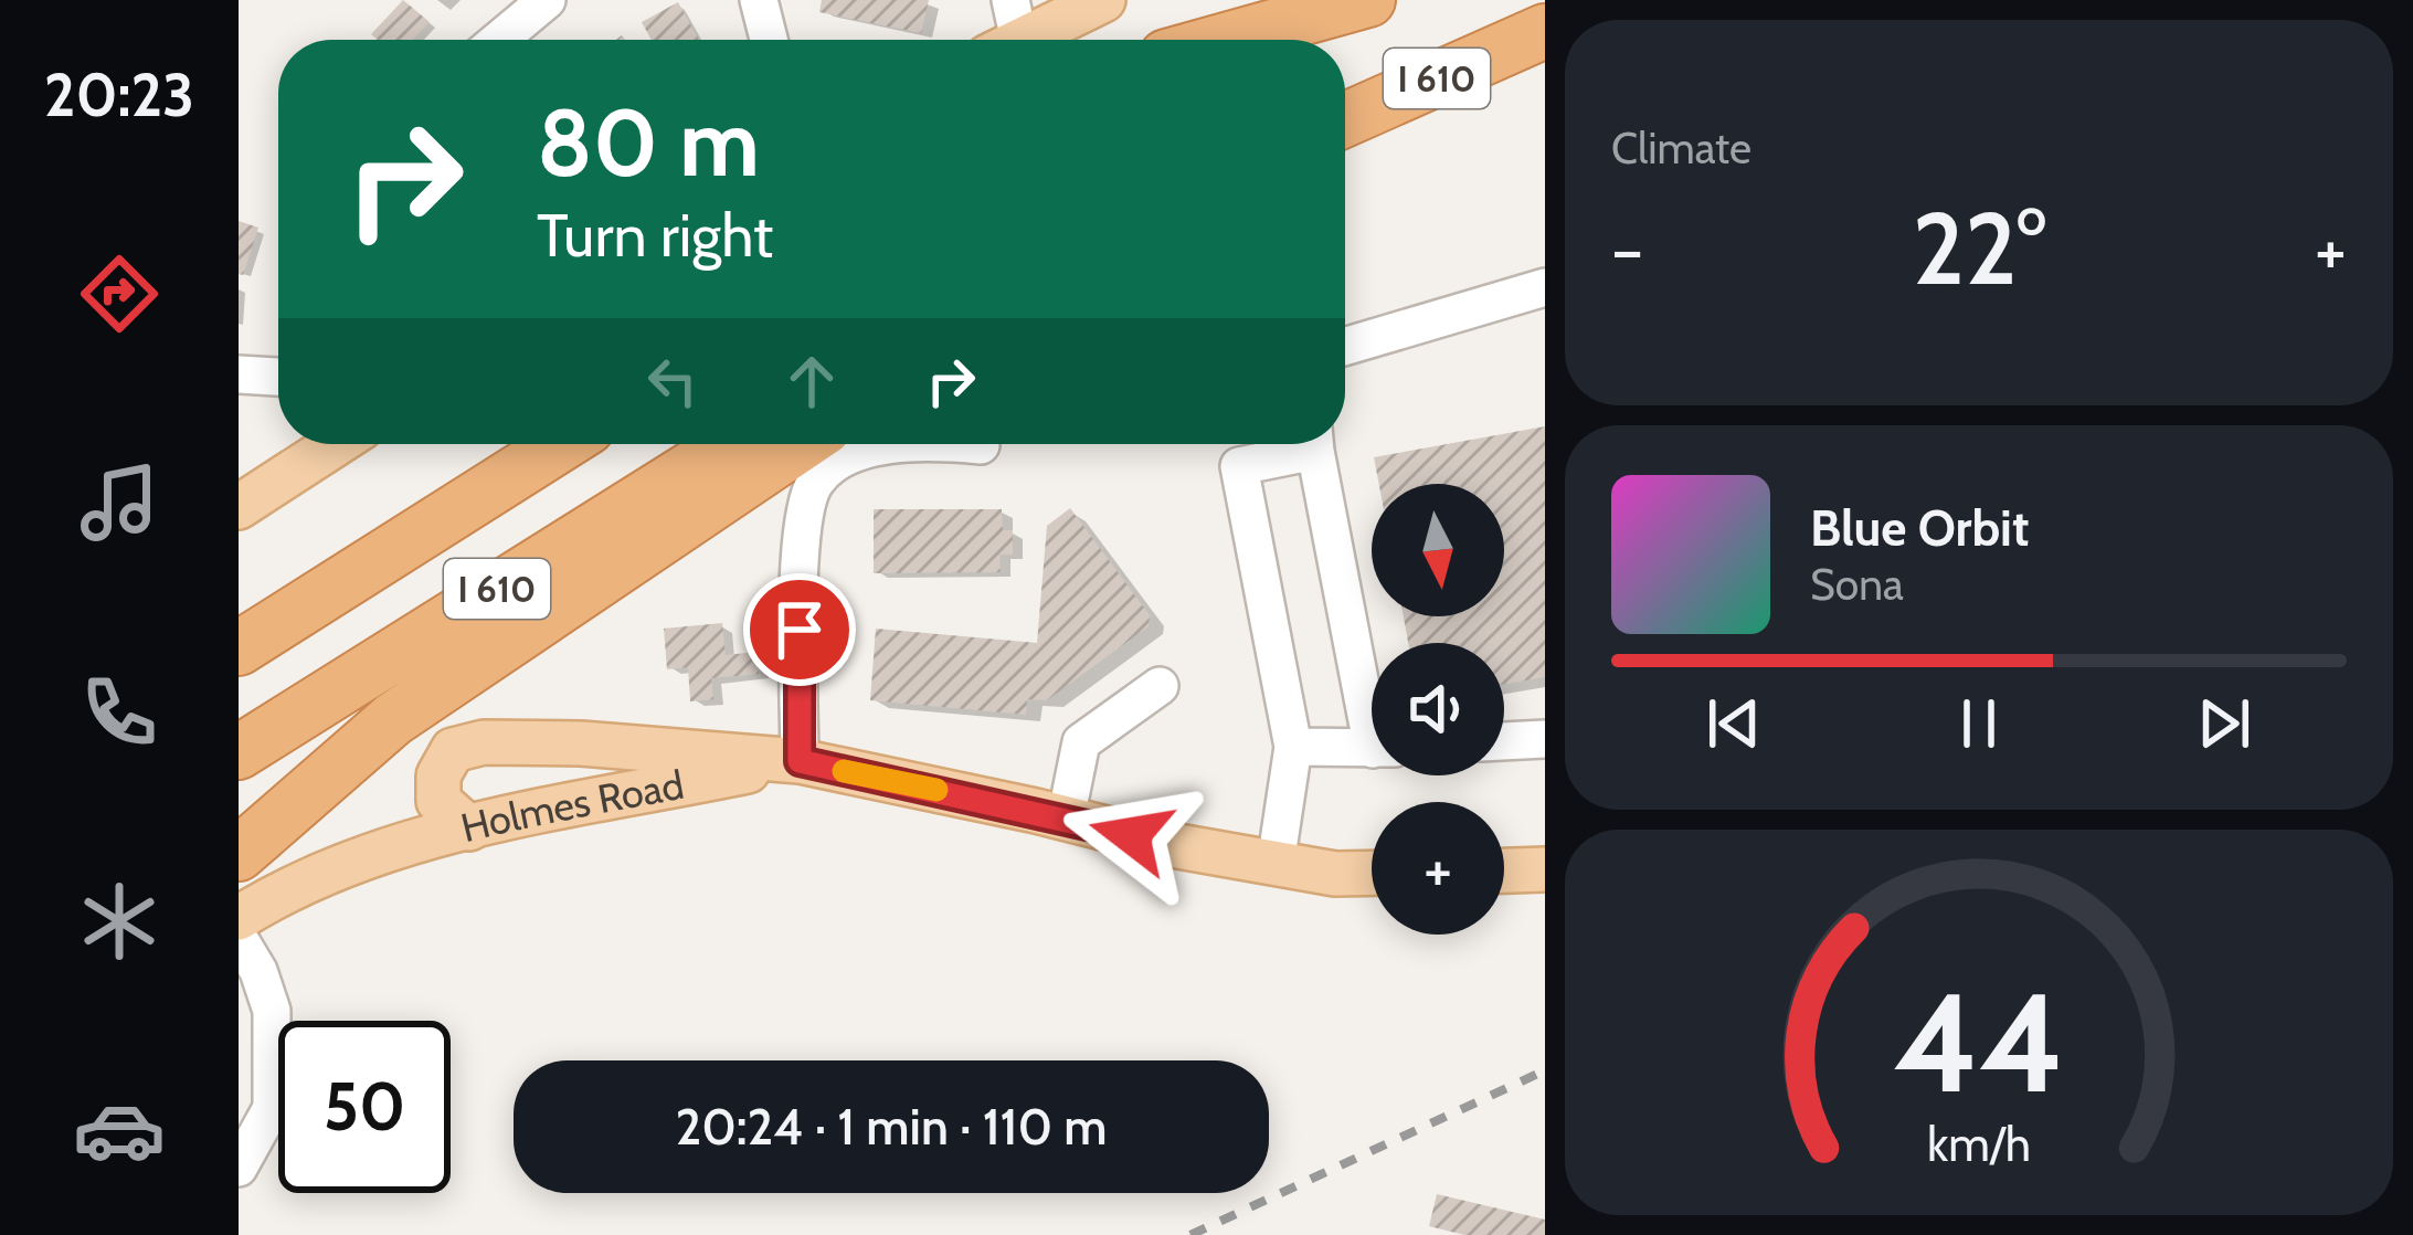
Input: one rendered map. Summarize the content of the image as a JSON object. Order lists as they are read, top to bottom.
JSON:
{
  "streets": {
    "highway": ["I 610"],
    "main road": ["Holmes Road"]
  },
  "north": "bottom",
  "page": {
    "tabs": "20:23",
    "tile": "Climate",
    "turn": ["80 m", "Turn right"],
    "heat": ["−", "22°", "+"],
    "song": ["Blue Orbit", "Sona"],
    "map_buttons": "+",
    "limit": "50",
    "trip": "20:24 · 1 min · 110 m",
    "gauge": ["44", "km/h"]
  }
}
